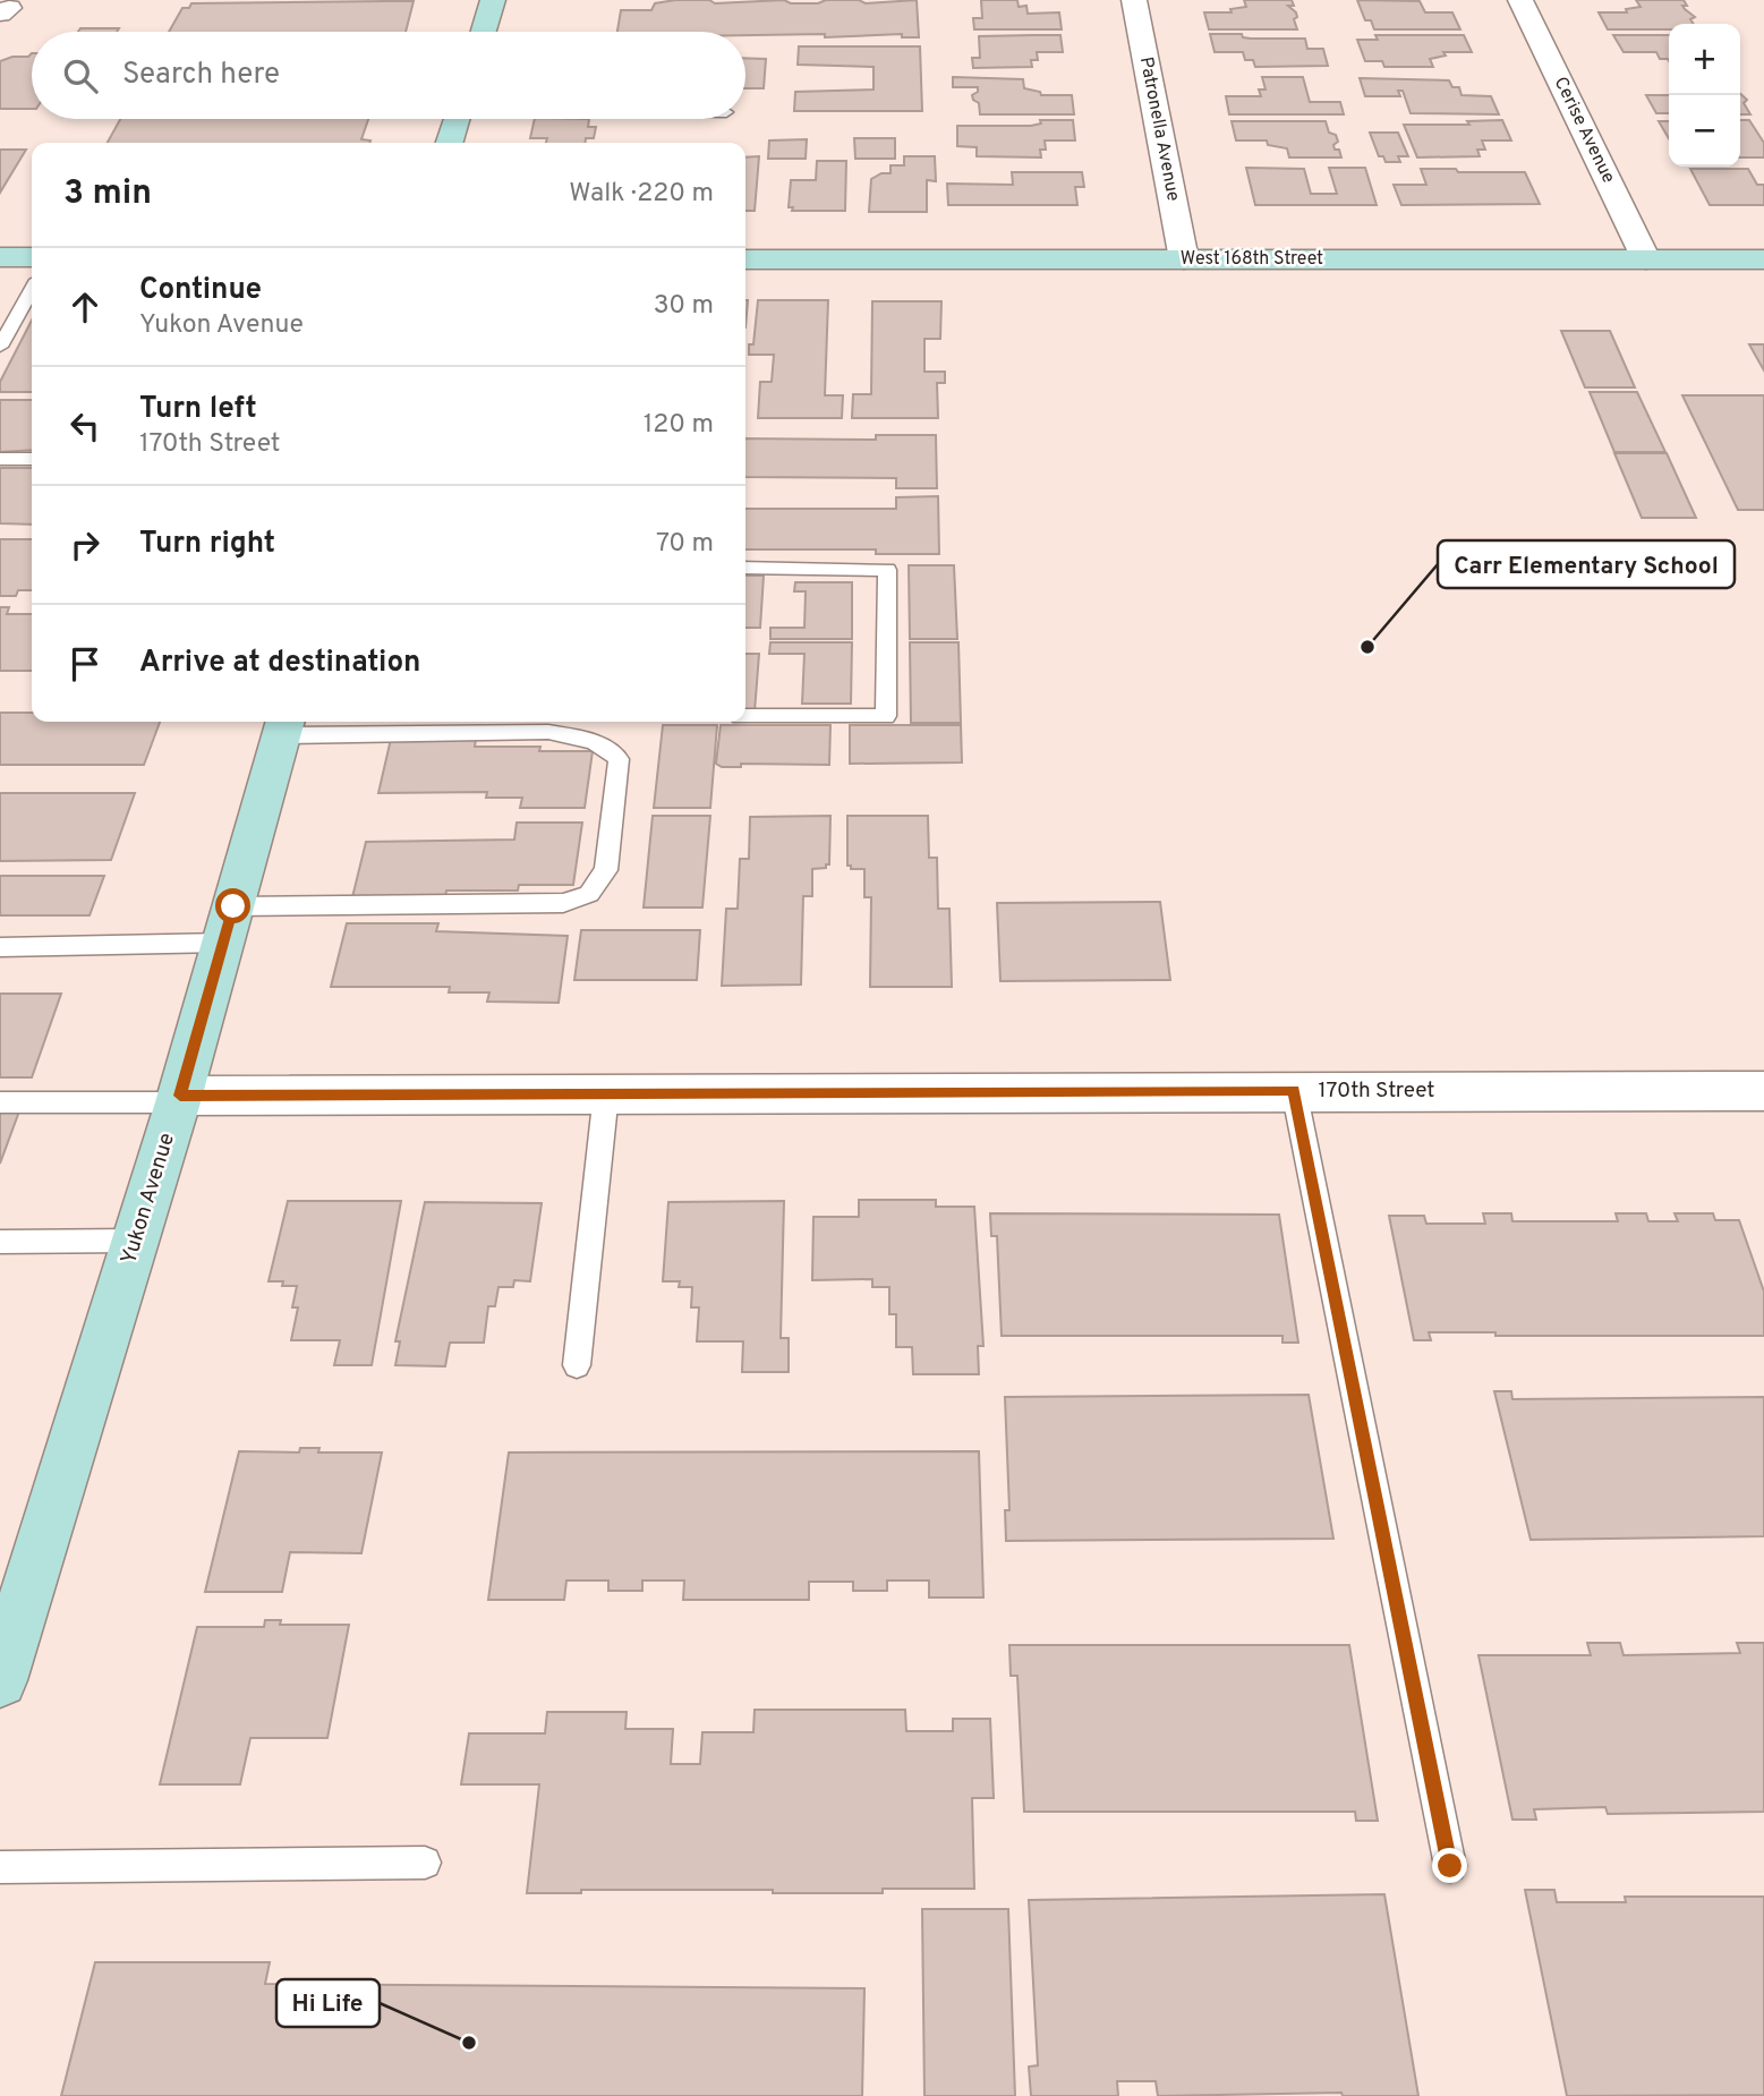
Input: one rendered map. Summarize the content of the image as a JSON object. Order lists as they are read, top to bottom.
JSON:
{
  "streets": {
    "street": [
      "Patronella Avenue",
      "Cerise Avenue",
      "West 168th Street",
      "170th Street",
      "Yukon Avenue"
    ]
  },
  "crossings": [
    ["Patronella Avenue", "West 168th Street"],
    ["Cerise Avenue", "West 168th Street"],
    ["170th Street", "Yukon Avenue"]
  ],
  "places": ["Carr Elementary School", "Hi Life"],
  "page": {
    "map_buttons": ["+", "−"],
    "search": "Search here",
    "heading": ["3 min", "Walk · 220 m"],
    "list": [
      ["Continue", "Yukon Avenue", "30 m"],
      ["Turn left", "170th Street", "120 m"],
      ["Turn right", "70 m"],
      "Arrive at destination"
    ]
  }
}
